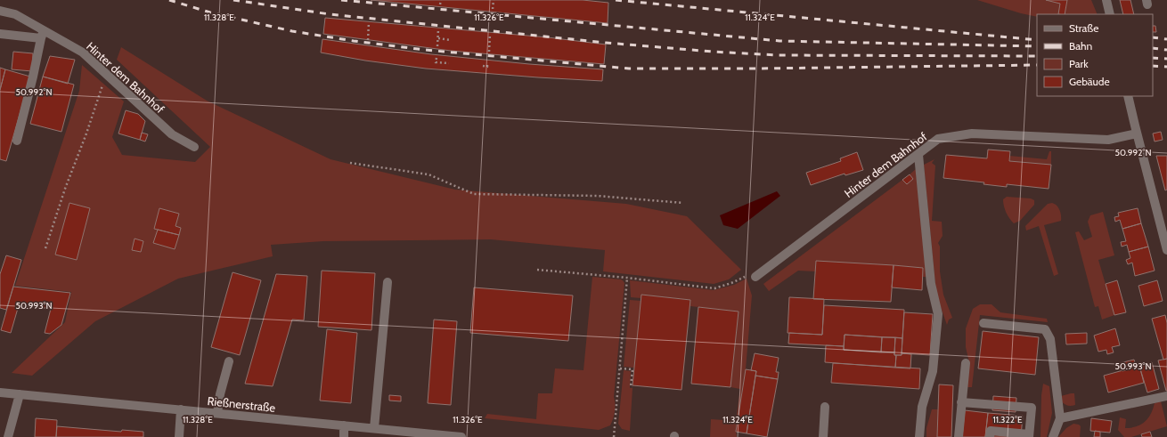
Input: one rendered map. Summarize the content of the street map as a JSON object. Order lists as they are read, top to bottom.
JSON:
{
  "streets": {
    "street": ["Hinter dem Bahnhof", "Rießnerstraße"]
  },
  "legend": [
    "Straße",
    "Bahn",
    "Park",
    "Gebäude"
  ],
  "coordinates": [
    "11.328°E",
    "11.326°E",
    "11.324°E",
    "50.992°N",
    "50.993°N",
    "11.322°E"
  ]
}
